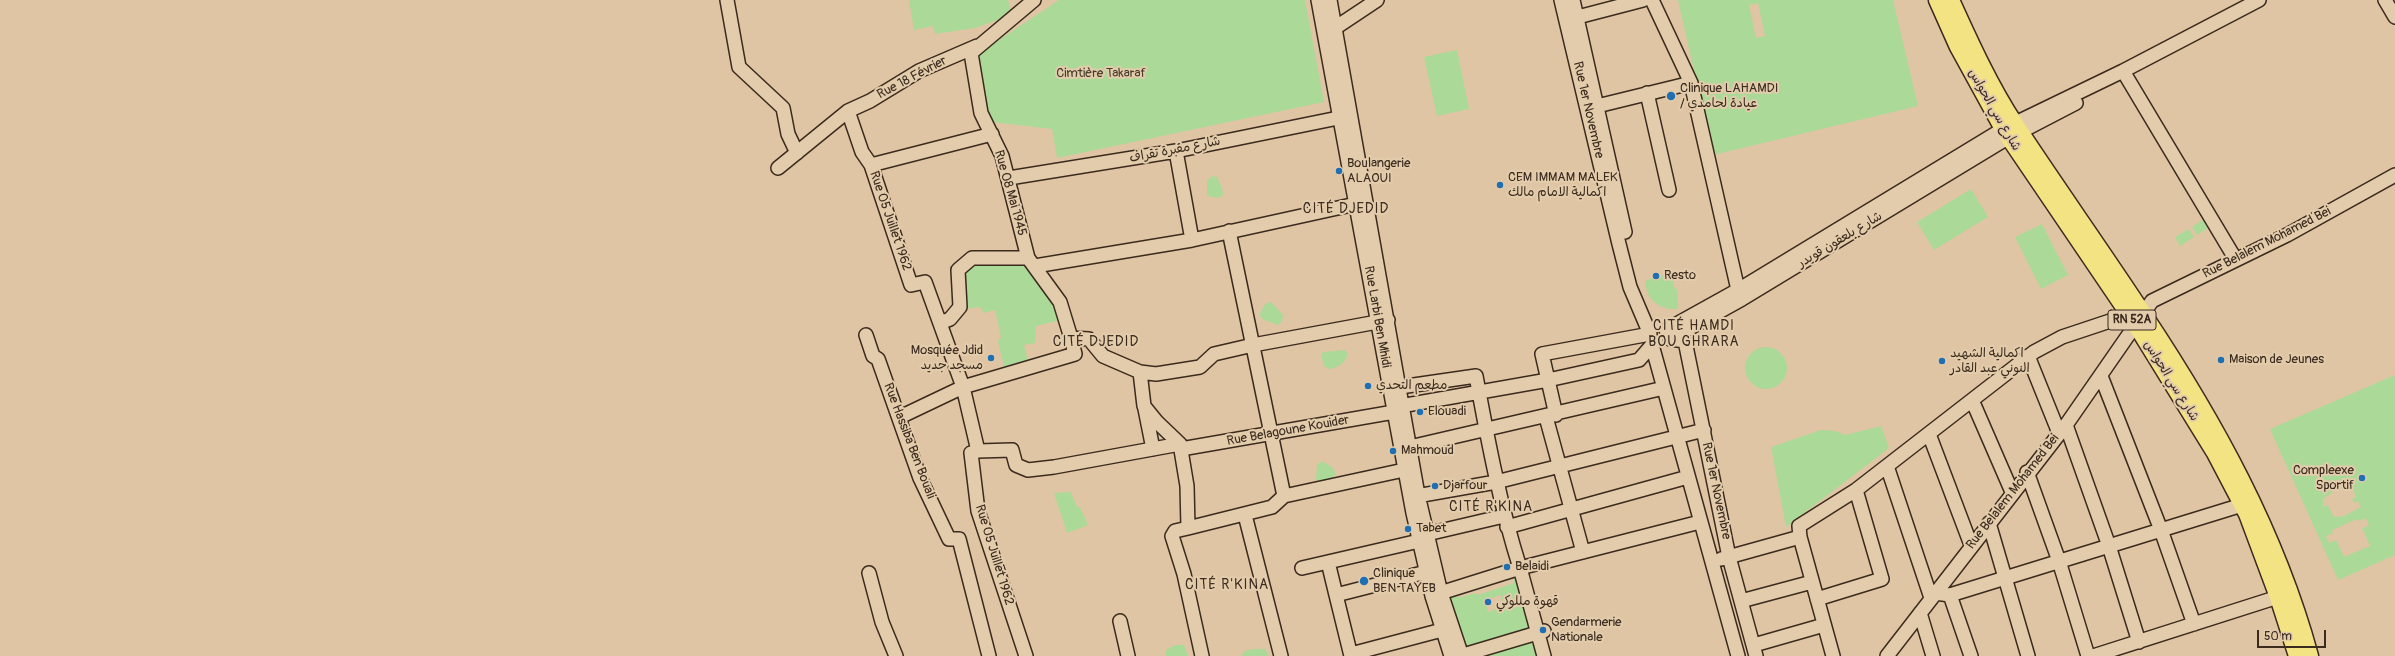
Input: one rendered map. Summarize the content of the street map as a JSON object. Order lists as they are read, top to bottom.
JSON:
{
  "streets": {
    "main road": ["شارع سي الحواس", "RN 52A"],
    "street": [
      "Rue 18 Février",
      "Rue 1er Novembre",
      "شارع مقبرة تقراف",
      "Rue 08 Mai 1945",
      "Rue 05 Juillet 1962",
      "شارع بلعقون قويدر",
      "Rue Belalem Mohamed Bei",
      "Rue Larbi Ben Mhidi",
      "Rue Belagoune Kouider",
      "Rue Hassiba Ben Bouali"
    ]
  },
  "crossings": [
    ["Rue 18 Février", "Rue 08 Mai 1945"],
    ["Rue 18 Février", "Rue 05 Juillet 1962"],
    ["Rue 1er Novembre", "شارع بلعقون قويدر"],
    ["Rue 1er Novembre", "Rue Belagoune Kouider"],
    ["شارع سي الحواس", "شارع بلعقون قويدر"],
    ["شارع سي الحواس", "Rue Belalem Mohamed Bei"],
    ["شارع مقبرة تقراف", "Rue 08 Mai 1945"],
    ["شارع مقبرة تقراف", "Rue Larbi Ben Mhidi"],
    ["Rue 05 Juillet 1962", "Rue Belagoune Kouider"],
    ["شارع بلعقون قويدر", "Rue Belagoune Kouider"],
    ["Rue Larbi Ben Mhidi", "Rue Belagoune Kouider"]
  ],
  "districts": [
    "CITÉ DJEDID",
    "CITÉ HAMDI BOU GHRARA",
    "CITÉ DJEDID",
    "CITÉ R'KINA",
    "CITÉ R'KINA"
  ],
  "parks": ["Cimtière Takaraf"],
  "places": [
    "Clinique LAHAMDI / عيادة لحامدي",
    "Boulangerie ALAOUI",
    "CEM IMMAM MALEK اكمالية الامام مالك",
    "Resto",
    "Mosquée Jdid مسجد جديد",
    "Maison de Jeunes",
    "اكمالية الشهيد النوني عبد القادر",
    "مطعم التحدي",
    "Elouadi",
    "Mahmoud",
    "Compleexe Sportif",
    "Djarfour",
    "Tabet",
    "Belaidi",
    "Clinique BEN TAYEB",
    "قهوة مللوكي",
    "Gendarmerie Nationale"
  ],
  "scale_bar": "50 m"
}
